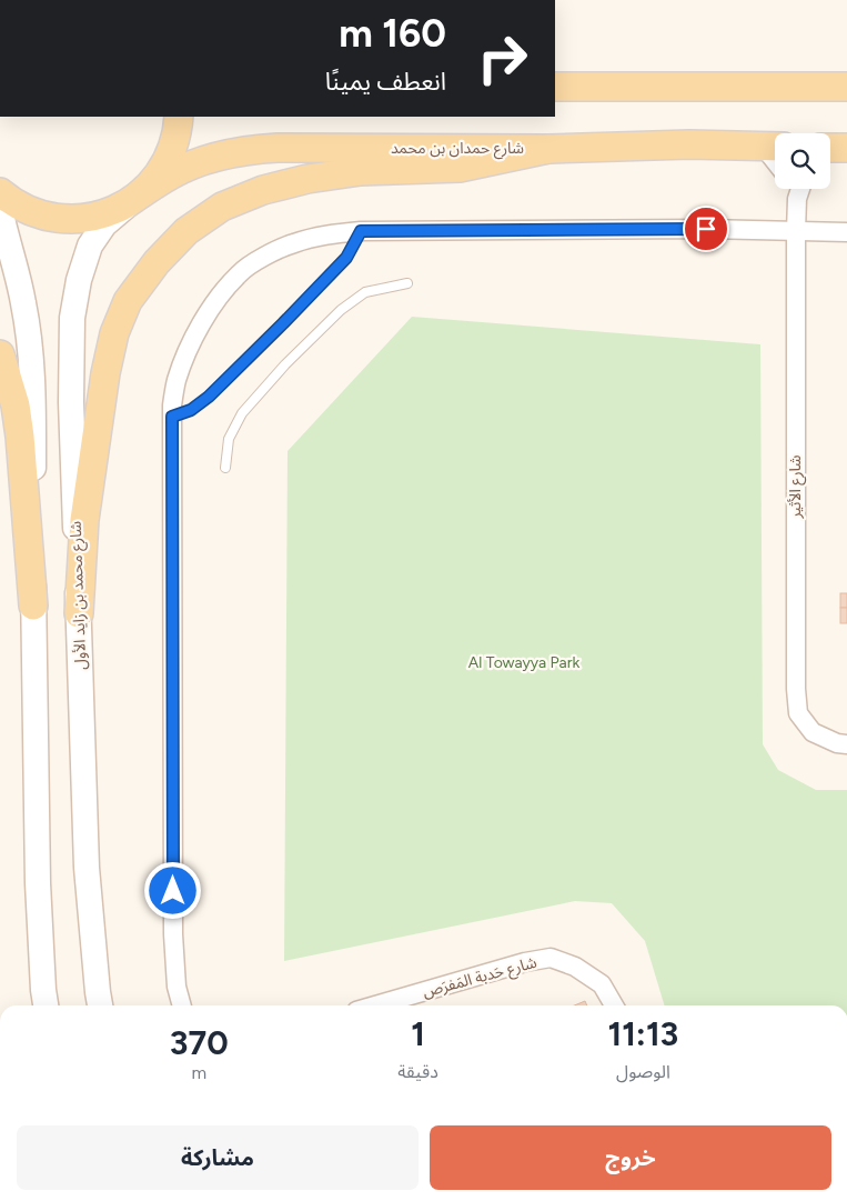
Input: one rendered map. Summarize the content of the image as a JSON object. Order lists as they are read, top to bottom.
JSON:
{
  "streets": {
    "main road": ["شارع حمدان بن محمد", "شارع محمد بن زايد الأول"],
    "street": ["شارع الأثير", "شارع حَدبة المَفرَص"]
  },
  "crossings": [
    ["شارع حمدان بن محمد", "شارع محمد بن زايد الأول"]
  ],
  "parks": ["Al Towayya Park"],
  "page": {
    "turn": ["160 m", "انعطف يمينًا"],
    "eta": [
      "11:13",
      "الوصول",
      "1",
      "دقيقة",
      "370",
      "m"
    ],
    "buttons": ["خروج", "مشاركة"]
  }
}
